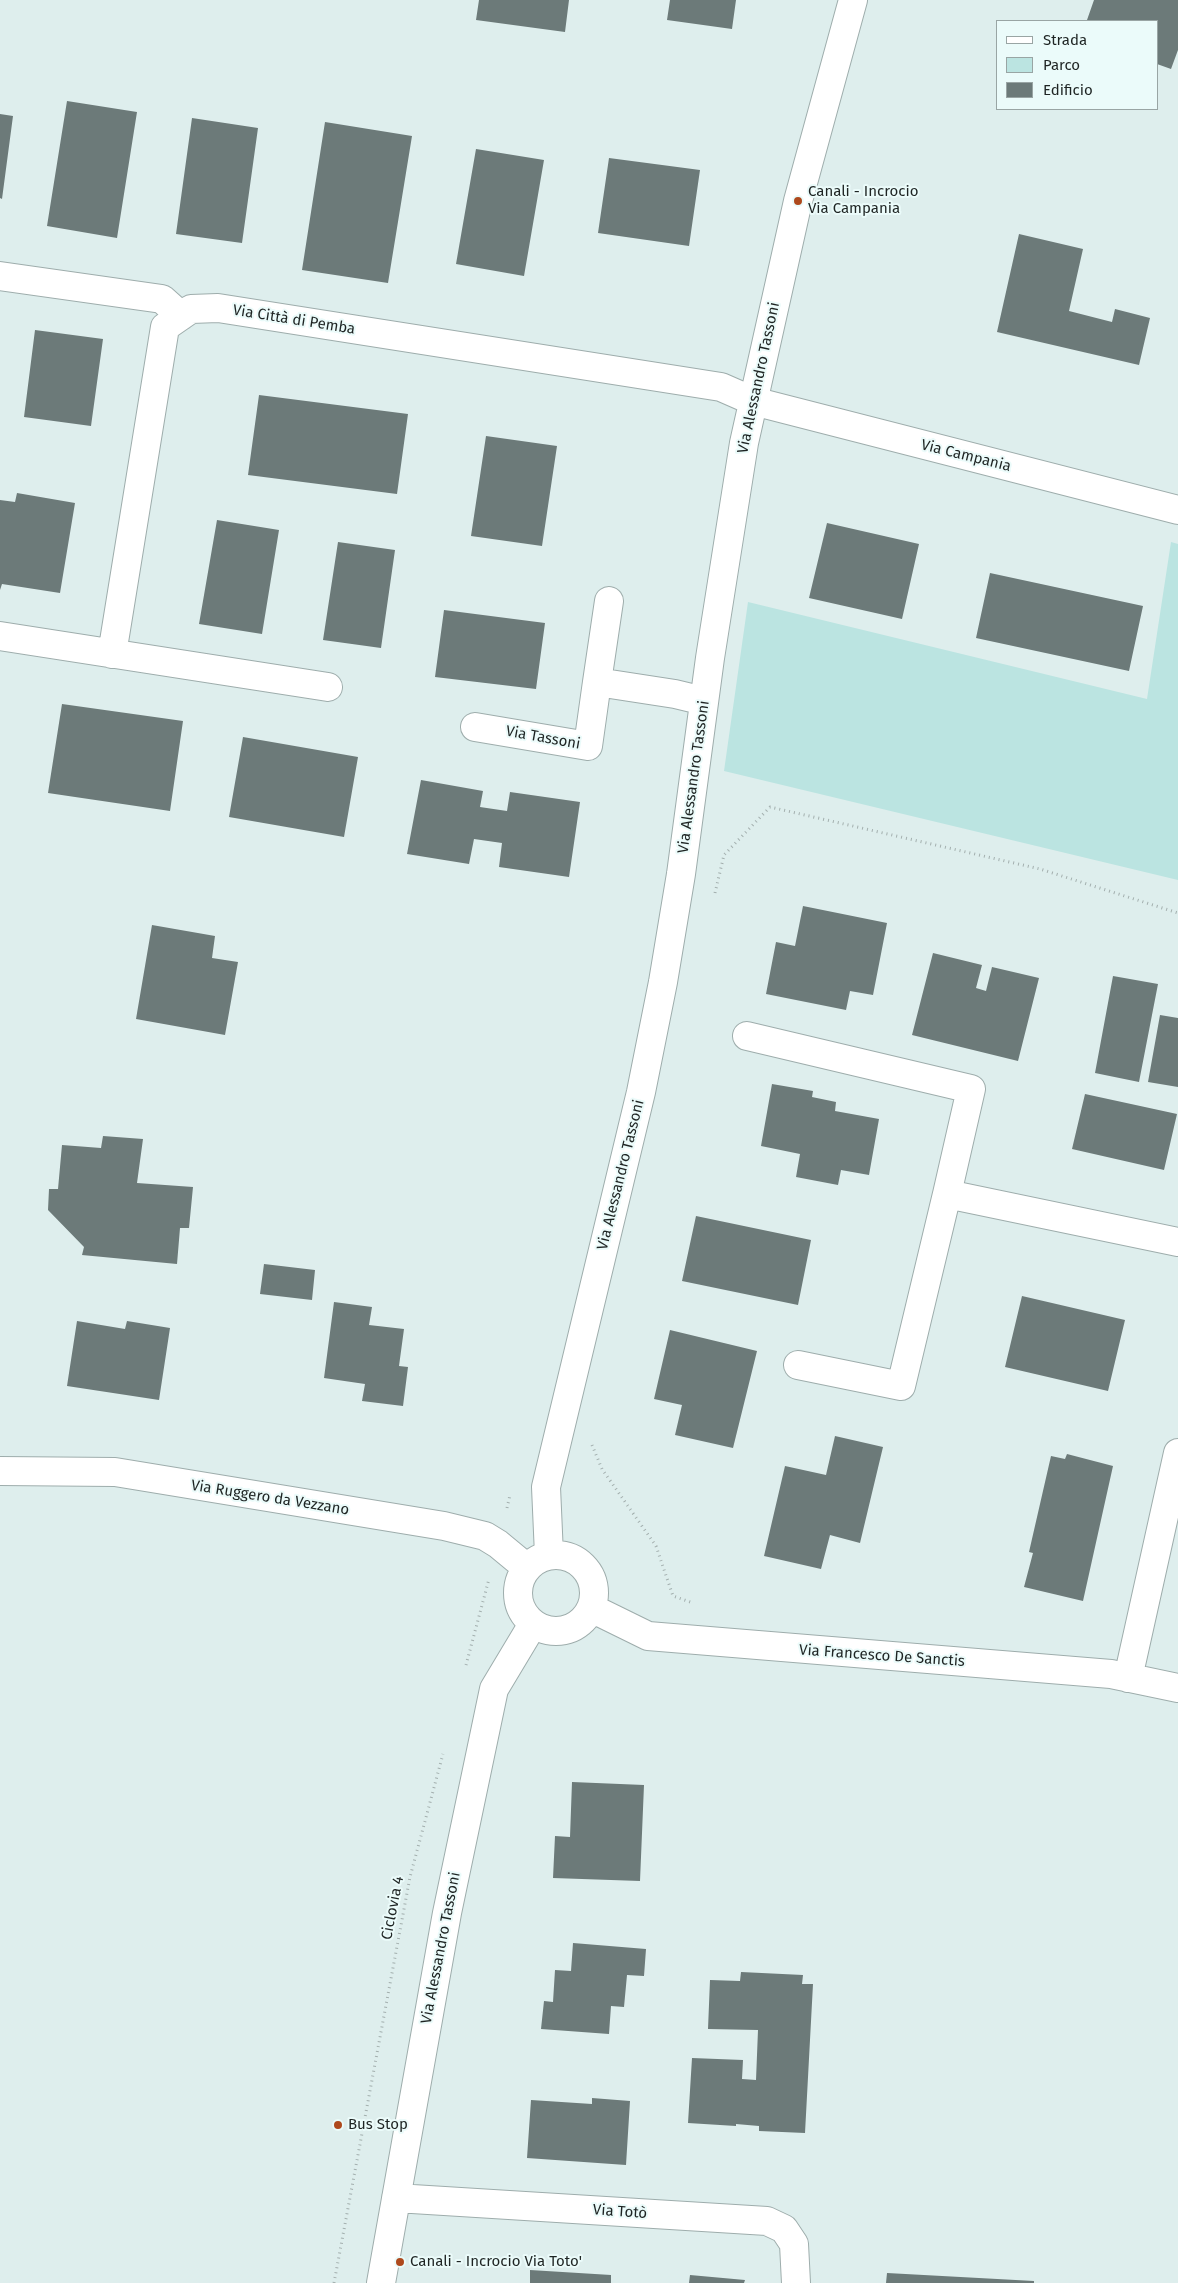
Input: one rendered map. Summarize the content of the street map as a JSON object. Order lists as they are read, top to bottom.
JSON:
{
  "streets": {
    "street": [
      "Via Città di Pemba",
      "Via Alessandro Tassoni",
      "Via Campania",
      "Via Tassoni",
      "Via Ruggero da Vezzano",
      "Via Francesco De Sanctis",
      "Via Totò"
    ],
    "path": ["Ciclovia 4"]
  },
  "crossings": [
    ["Via Città di Pemba", "Via Alessandro Tassoni"],
    ["Via Città di Pemba", "Via Campania"],
    ["Via Alessandro Tassoni", "Via Campania"],
    ["Via Alessandro Tassoni", "Via Ruggero da Vezzano"],
    ["Via Alessandro Tassoni", "Via Francesco De Sanctis"],
    ["Via Alessandro Tassoni", "Via Totò"],
    ["Via Ruggero da Vezzano", "Via Francesco De Sanctis"]
  ],
  "places": ["Canali - Incrocio Via Campania", "Bus Stop", "Canali - Incrocio Via Toto'"],
  "legend": ["Strada", "Parco", "Edificio"]
}
